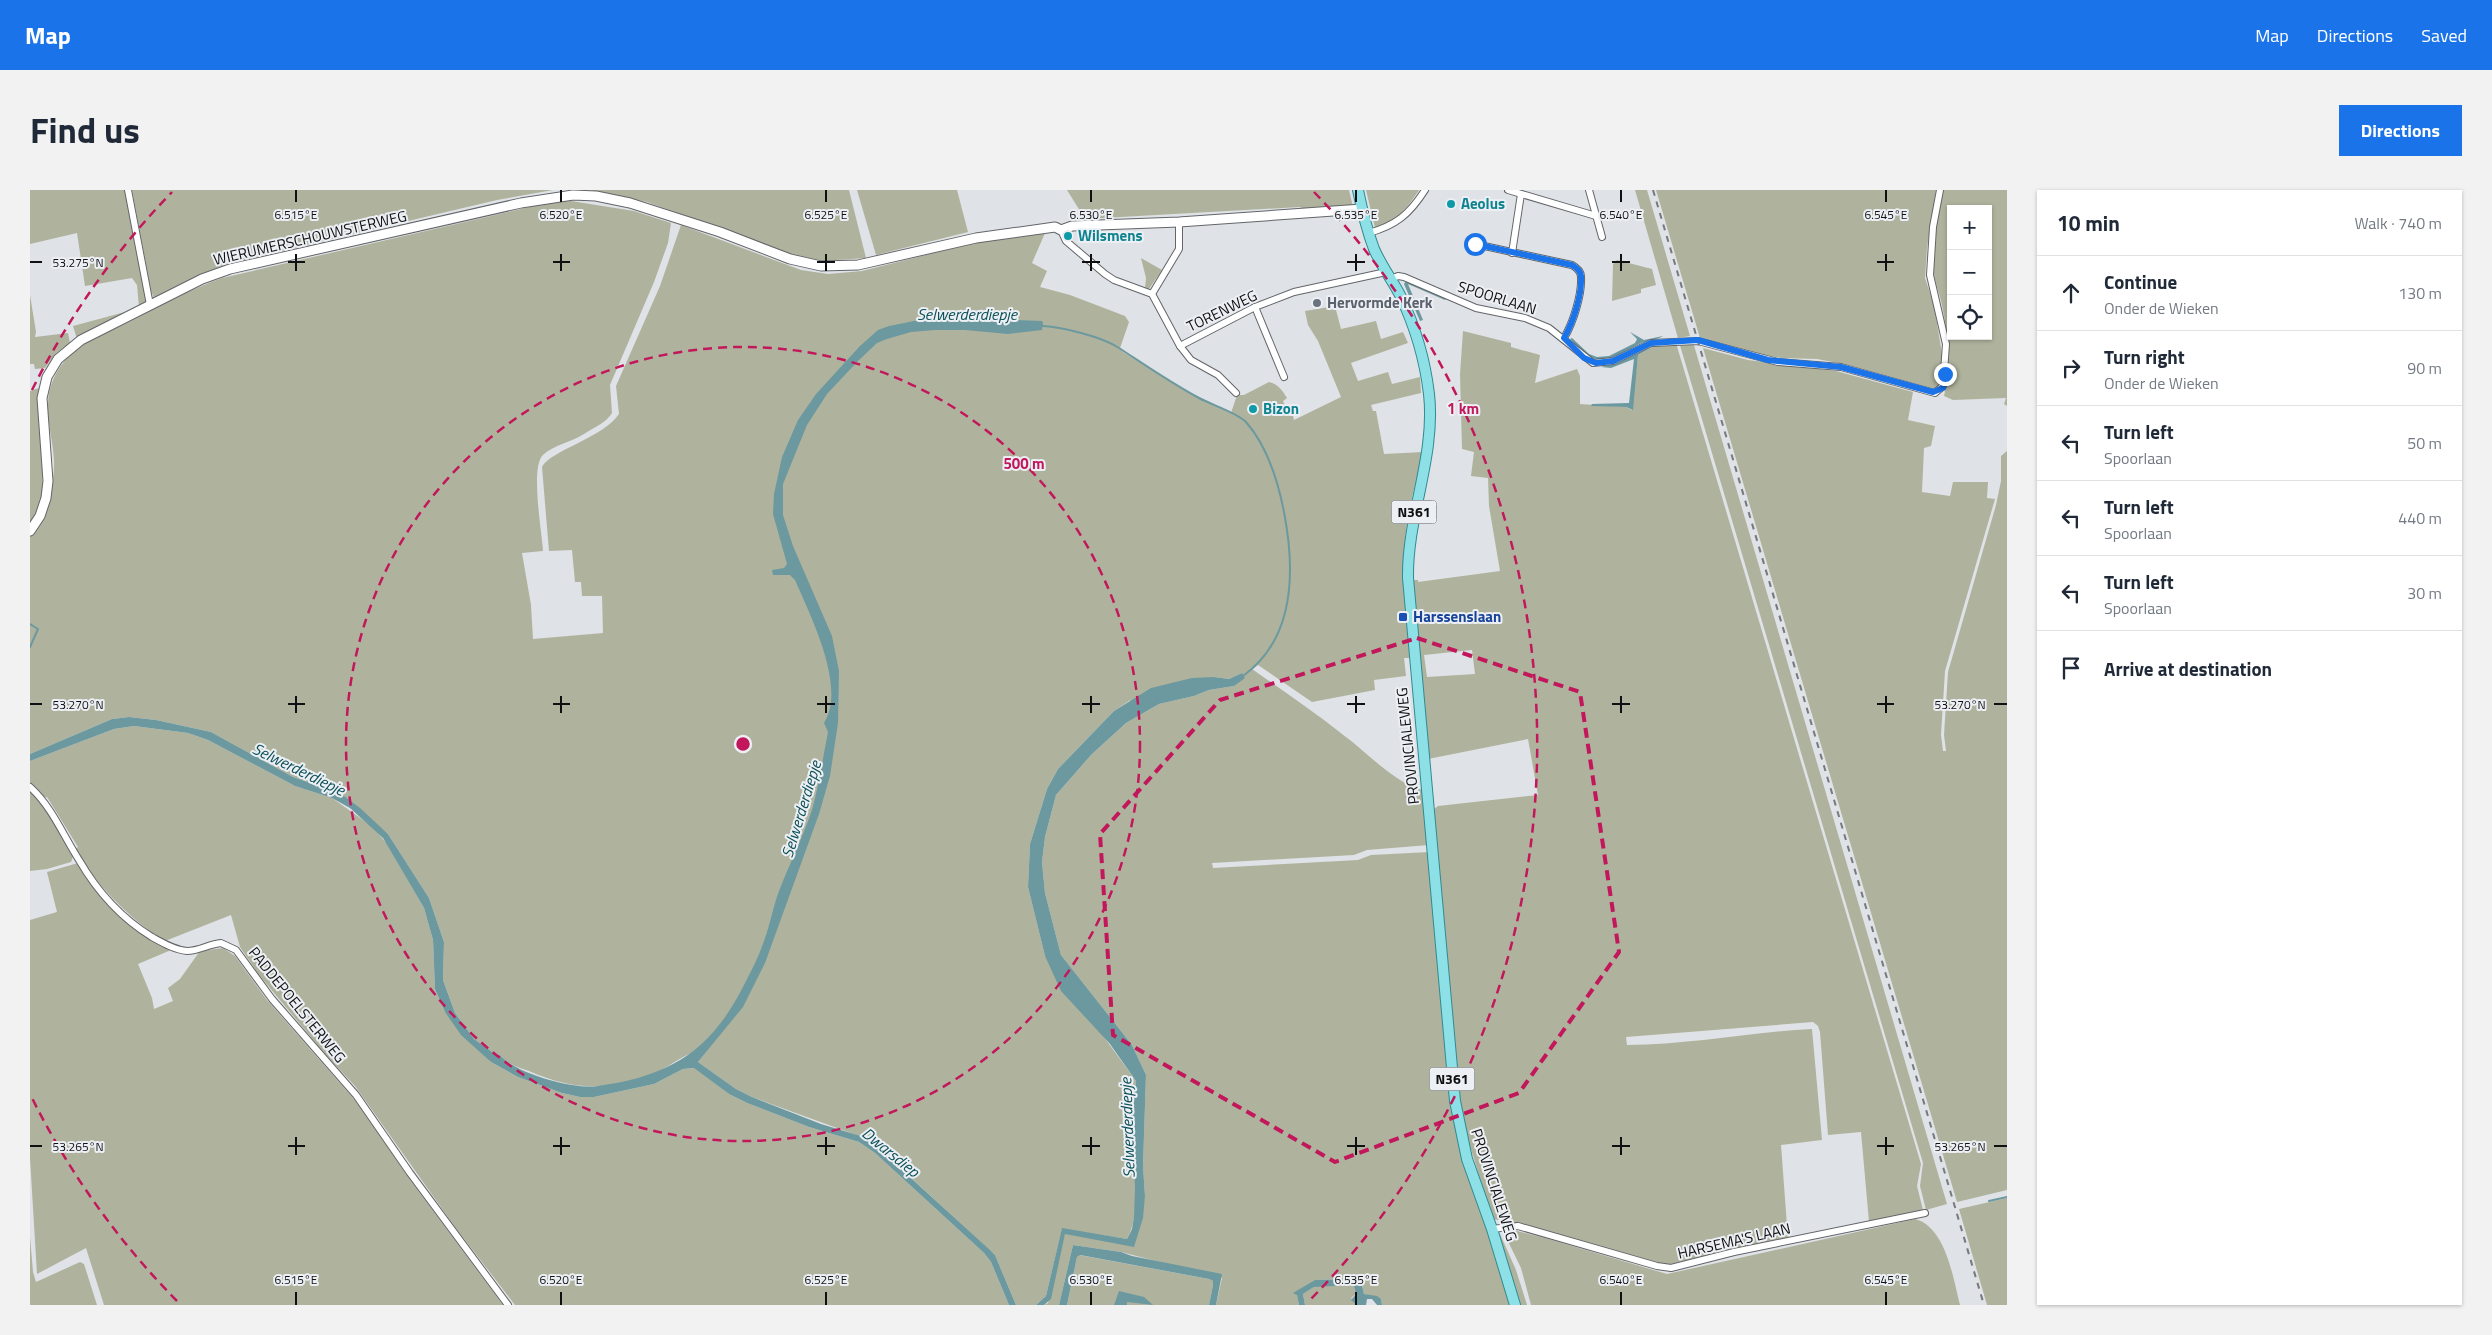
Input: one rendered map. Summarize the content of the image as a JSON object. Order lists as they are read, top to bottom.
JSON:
{
  "streets": {
    "main road": ["N361", "PROVINCIALEWEG"],
    "street": [
      "WIERUMERSCHOUWSTERWEG",
      "SPOORLAAN",
      "TORENWEG",
      "PADDEPOELSTERWEG",
      "HARSEMA'S LAAN"
    ]
  },
  "crossings": [
    ["WIERUMERSCHOUWSTERWEG", "PROVINCIALEWEG"],
    ["SPOORLAAN", "TORENWEG"],
    ["SPOORLAAN", "PROVINCIALEWEG"],
    ["TORENWEG", "PROVINCIALEWEG"],
    ["PROVINCIALEWEG", "HARSEMA'S LAAN"]
  ],
  "water": ["Selwerderdiepje", "Dwarsdiep"],
  "places": {
    "other": [
      "Aeolus",
      "Wilsmens",
      "Hervormde Kerk",
      "Bizon"
    ],
    "transit": ["Harssenslaan"]
  },
  "page": {
    "header": "Map",
    "nav": ["Map", "Directions", "Saved"],
    "title": "Find us",
    "buttons": "Directions",
    "heading": ["10 min", "Walk · 740 m"],
    "map_buttons": ["+", "−"],
    "list": [
      ["Continue", "Onder de Wieken", "130 m"],
      ["Turn right", "Onder de Wieken", "90 m"],
      ["Turn left", "Spoorlaan", "50 m"],
      ["Turn left", "Spoorlaan", "440 m"],
      ["Turn left", "Spoorlaan", "30 m"],
      "Arrive at destination"
    ]
  },
  "coordinates": [
    "6.515°E",
    "6.520°E",
    "6.525°E",
    "6.530°E",
    "6.535°E",
    "6.540°E",
    "6.545°E",
    "53.275°N",
    "53.270°N",
    "53.265°N"
  ],
  "rings": ["1 km", "500 m"]
}
